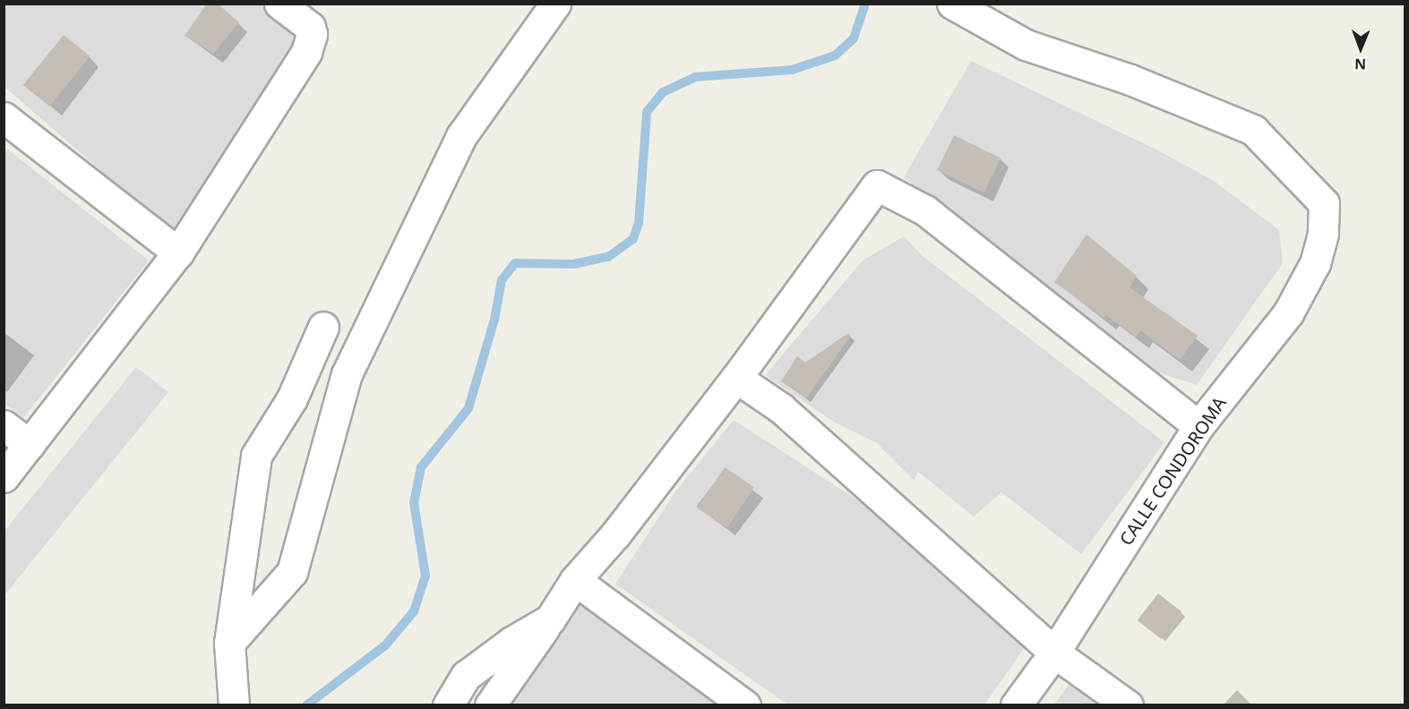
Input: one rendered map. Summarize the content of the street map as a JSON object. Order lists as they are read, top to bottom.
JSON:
{
  "streets": {
    "street": ["CALLE CONDOROMA"]
  },
  "north": "bottom"
}
